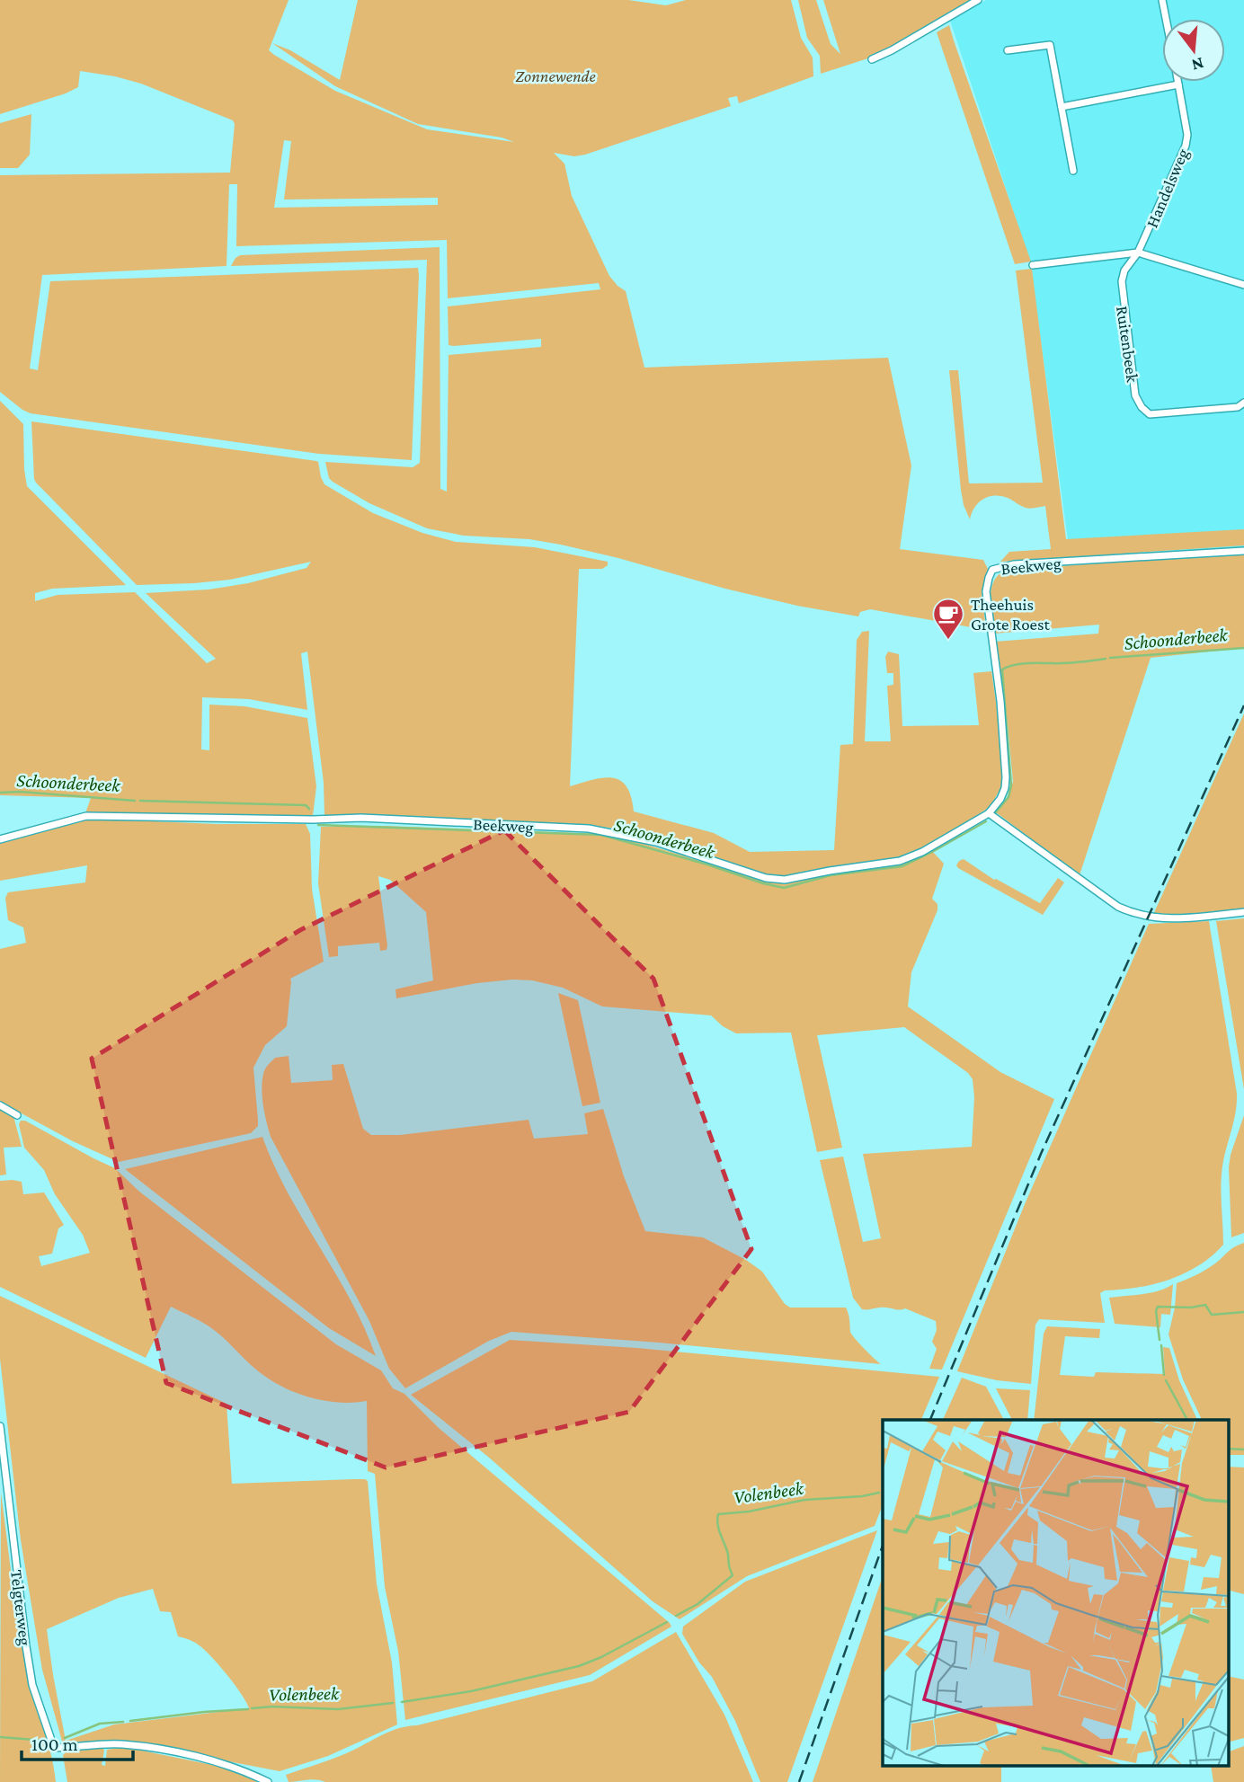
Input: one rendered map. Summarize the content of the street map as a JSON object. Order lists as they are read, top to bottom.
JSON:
{
  "streets": {
    "street": [
      "Handelsweg",
      "Ruitenbeek",
      "Beekweg",
      "Telgterweg"
    ]
  },
  "crossings": [
    ["Handelsweg", "Ruitenbeek"]
  ],
  "water": ["Schoonderbeek", "Volenbeek"],
  "parks": ["Zonnewende"],
  "places": {
    "cafe": ["Theehuis Grote Roest"]
  },
  "scale_bar": "100 m",
  "north": "bottom"
}
